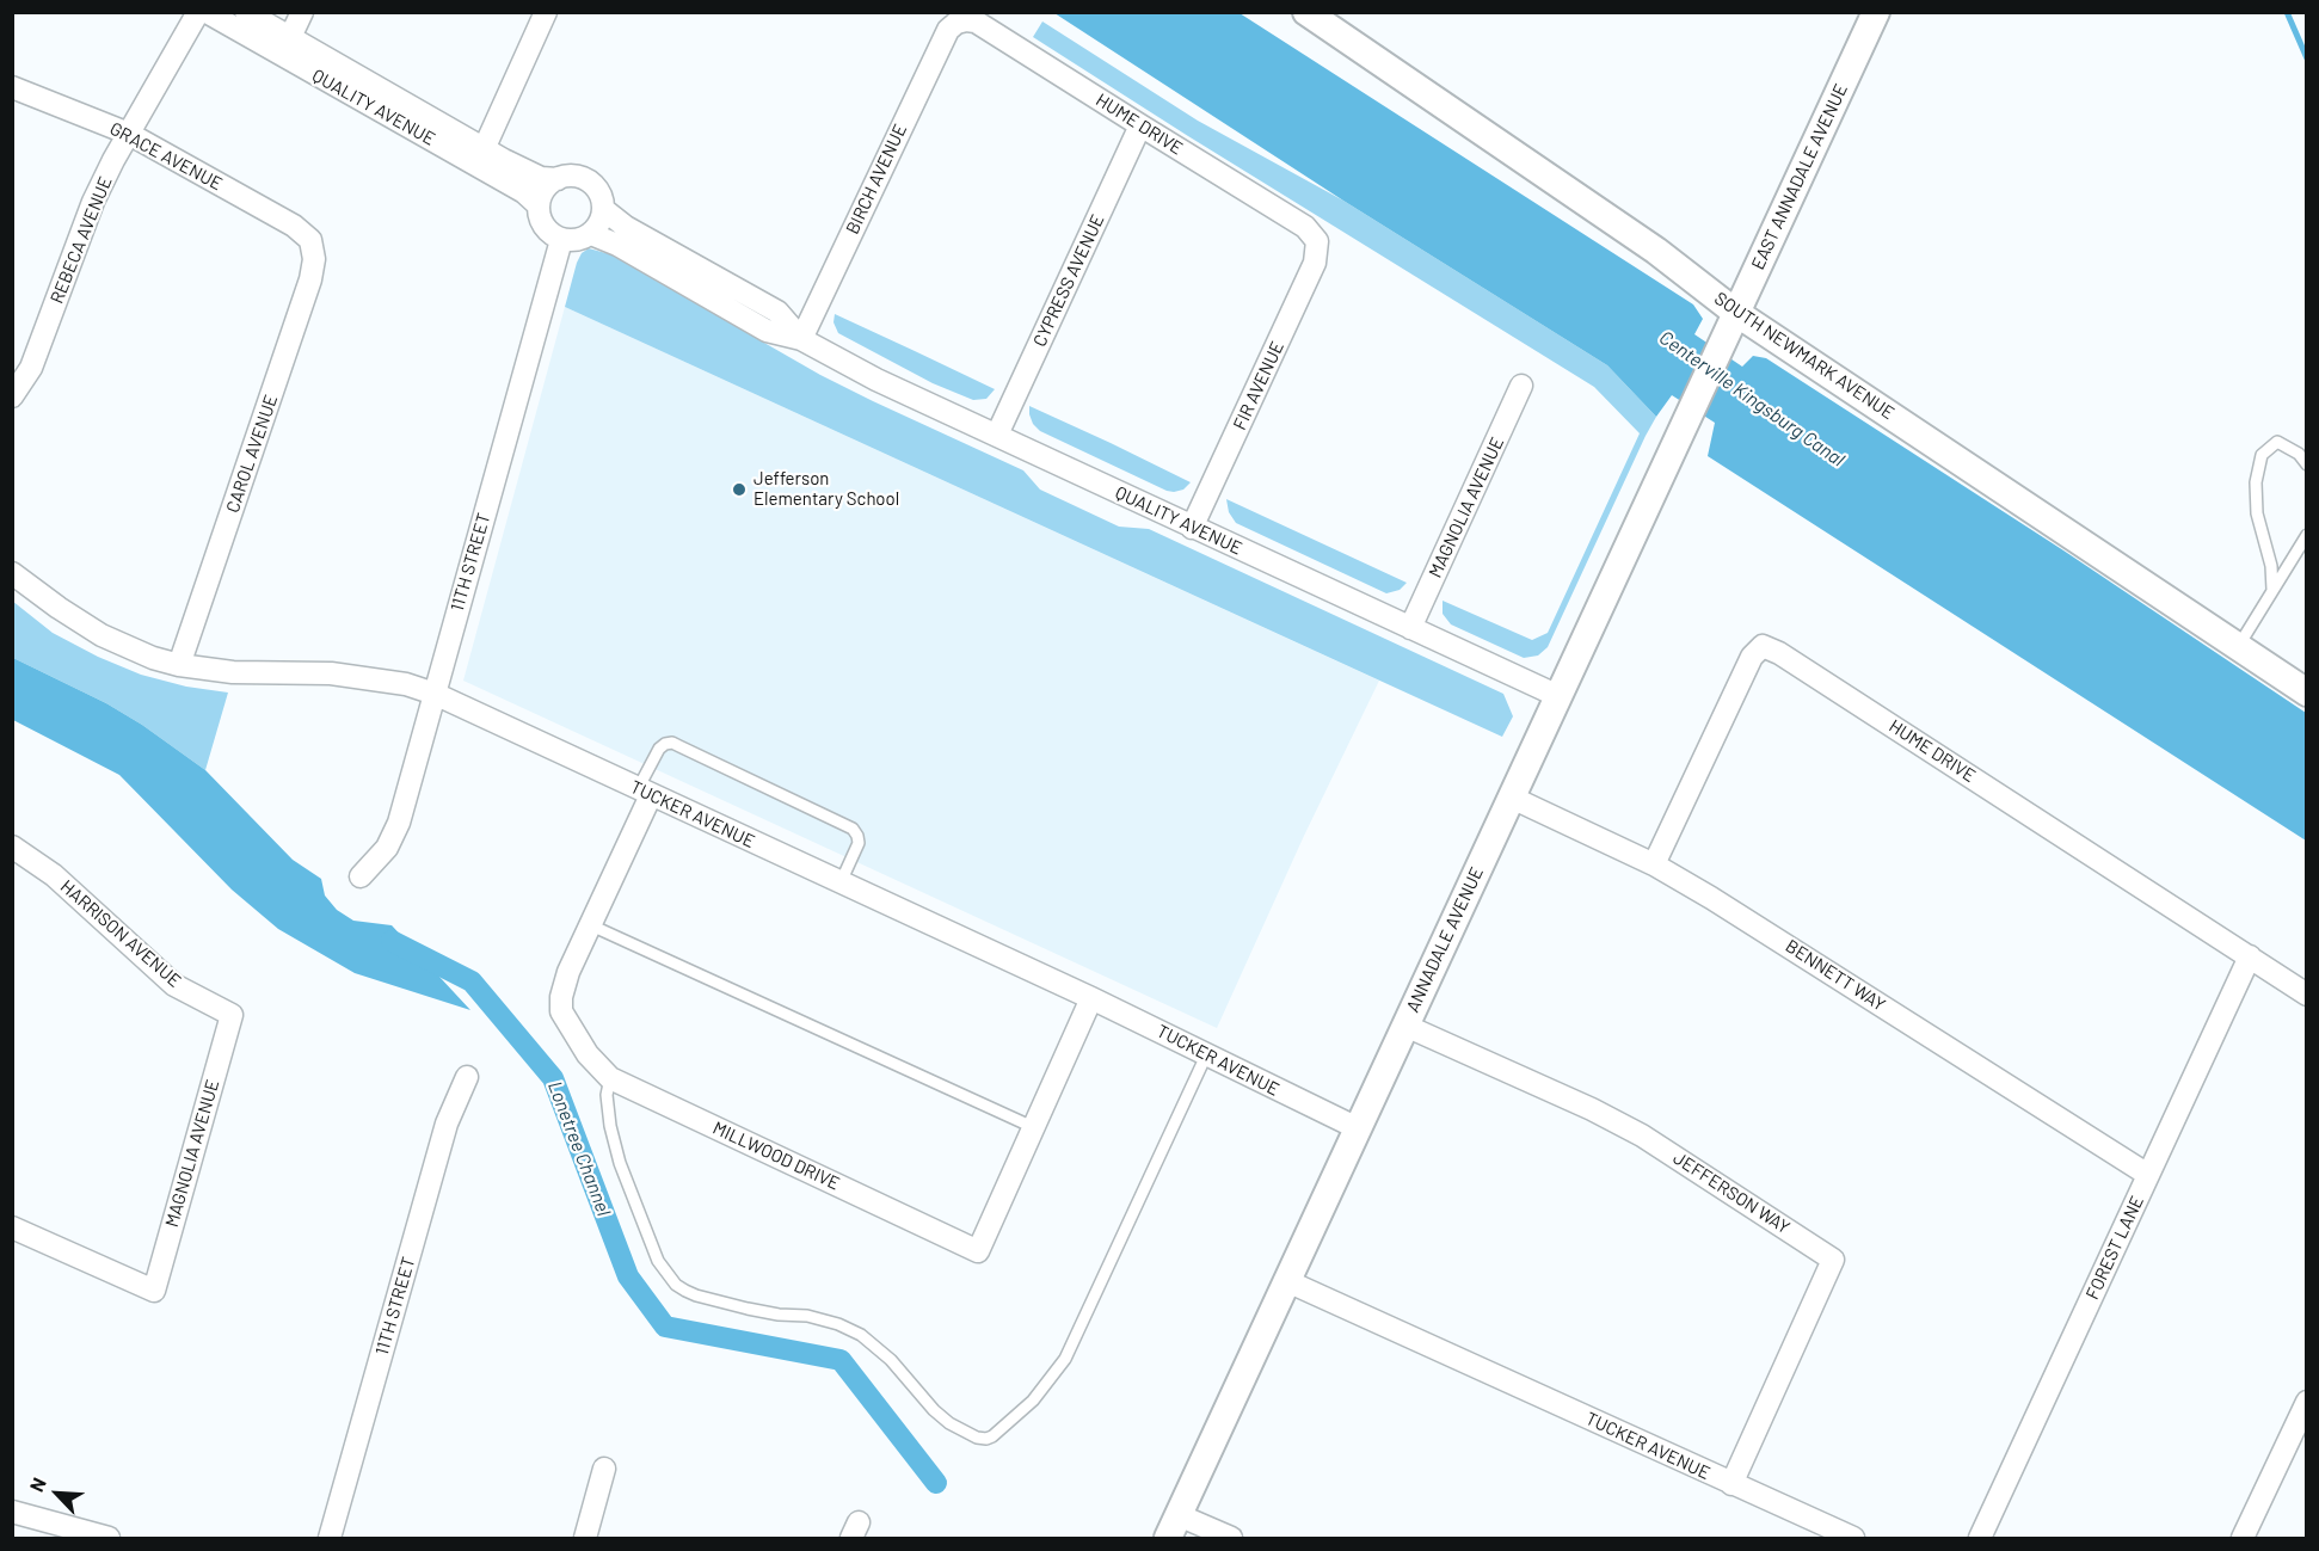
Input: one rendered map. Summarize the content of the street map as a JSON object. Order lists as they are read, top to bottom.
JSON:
{
  "streets": {
    "street": [
      "QUALITY AVENUE",
      "HUME DRIVE",
      "GRACE AVENUE",
      "EAST ANNADALE AVENUE",
      "BIRCH AVENUE",
      "REBECA AVENUE",
      "CYPRESS AVENUE",
      "SOUTH NEWMARK AVENUE",
      "FIR AVENUE",
      "CAROL AVENUE",
      "MAGNOLIA AVENUE",
      "11TH STREET",
      "TUCKER AVENUE",
      "HARRISON AVENUE",
      "ANNADALE AVENUE",
      "BENNETT WAY",
      "MILLWOOD DRIVE",
      "JEFFERSON WAY",
      "FOREST LANE"
    ]
  },
  "crossings": [
    ["QUALITY AVENUE", "BIRCH AVENUE"],
    ["QUALITY AVENUE", "CYPRESS AVENUE"],
    ["QUALITY AVENUE", "FIR AVENUE"],
    ["QUALITY AVENUE", "MAGNOLIA AVENUE"],
    ["QUALITY AVENUE", "11TH STREET"],
    ["QUALITY AVENUE", "ANNADALE AVENUE"],
    ["HUME DRIVE", "BIRCH AVENUE"],
    ["HUME DRIVE", "CYPRESS AVENUE"],
    ["HUME DRIVE", "FIR AVENUE"],
    ["HUME DRIVE", "BENNETT WAY"],
    ["HUME DRIVE", "FOREST LANE"],
    ["GRACE AVENUE", "REBECA AVENUE"],
    ["GRACE AVENUE", "CAROL AVENUE"],
    ["EAST ANNADALE AVENUE", "SOUTH NEWMARK AVENUE"],
    ["EAST ANNADALE AVENUE", "ANNADALE AVENUE"],
    ["CAROL AVENUE", "TUCKER AVENUE"],
    ["MAGNOLIA AVENUE", "HARRISON AVENUE"],
    ["11TH STREET", "TUCKER AVENUE"],
    ["TUCKER AVENUE", "ANNADALE AVENUE"],
    ["TUCKER AVENUE", "MILLWOOD DRIVE"],
    ["TUCKER AVENUE", "JEFFERSON WAY"],
    ["ANNADALE AVENUE", "BENNETT WAY"],
    ["ANNADALE AVENUE", "JEFFERSON WAY"],
    ["BENNETT WAY", "FOREST LANE"]
  ],
  "water": ["Centerville Kingsburg Canal", "Lonetree Channel"],
  "places": ["Jefferson Elementary School"],
  "north": "top left"
}
